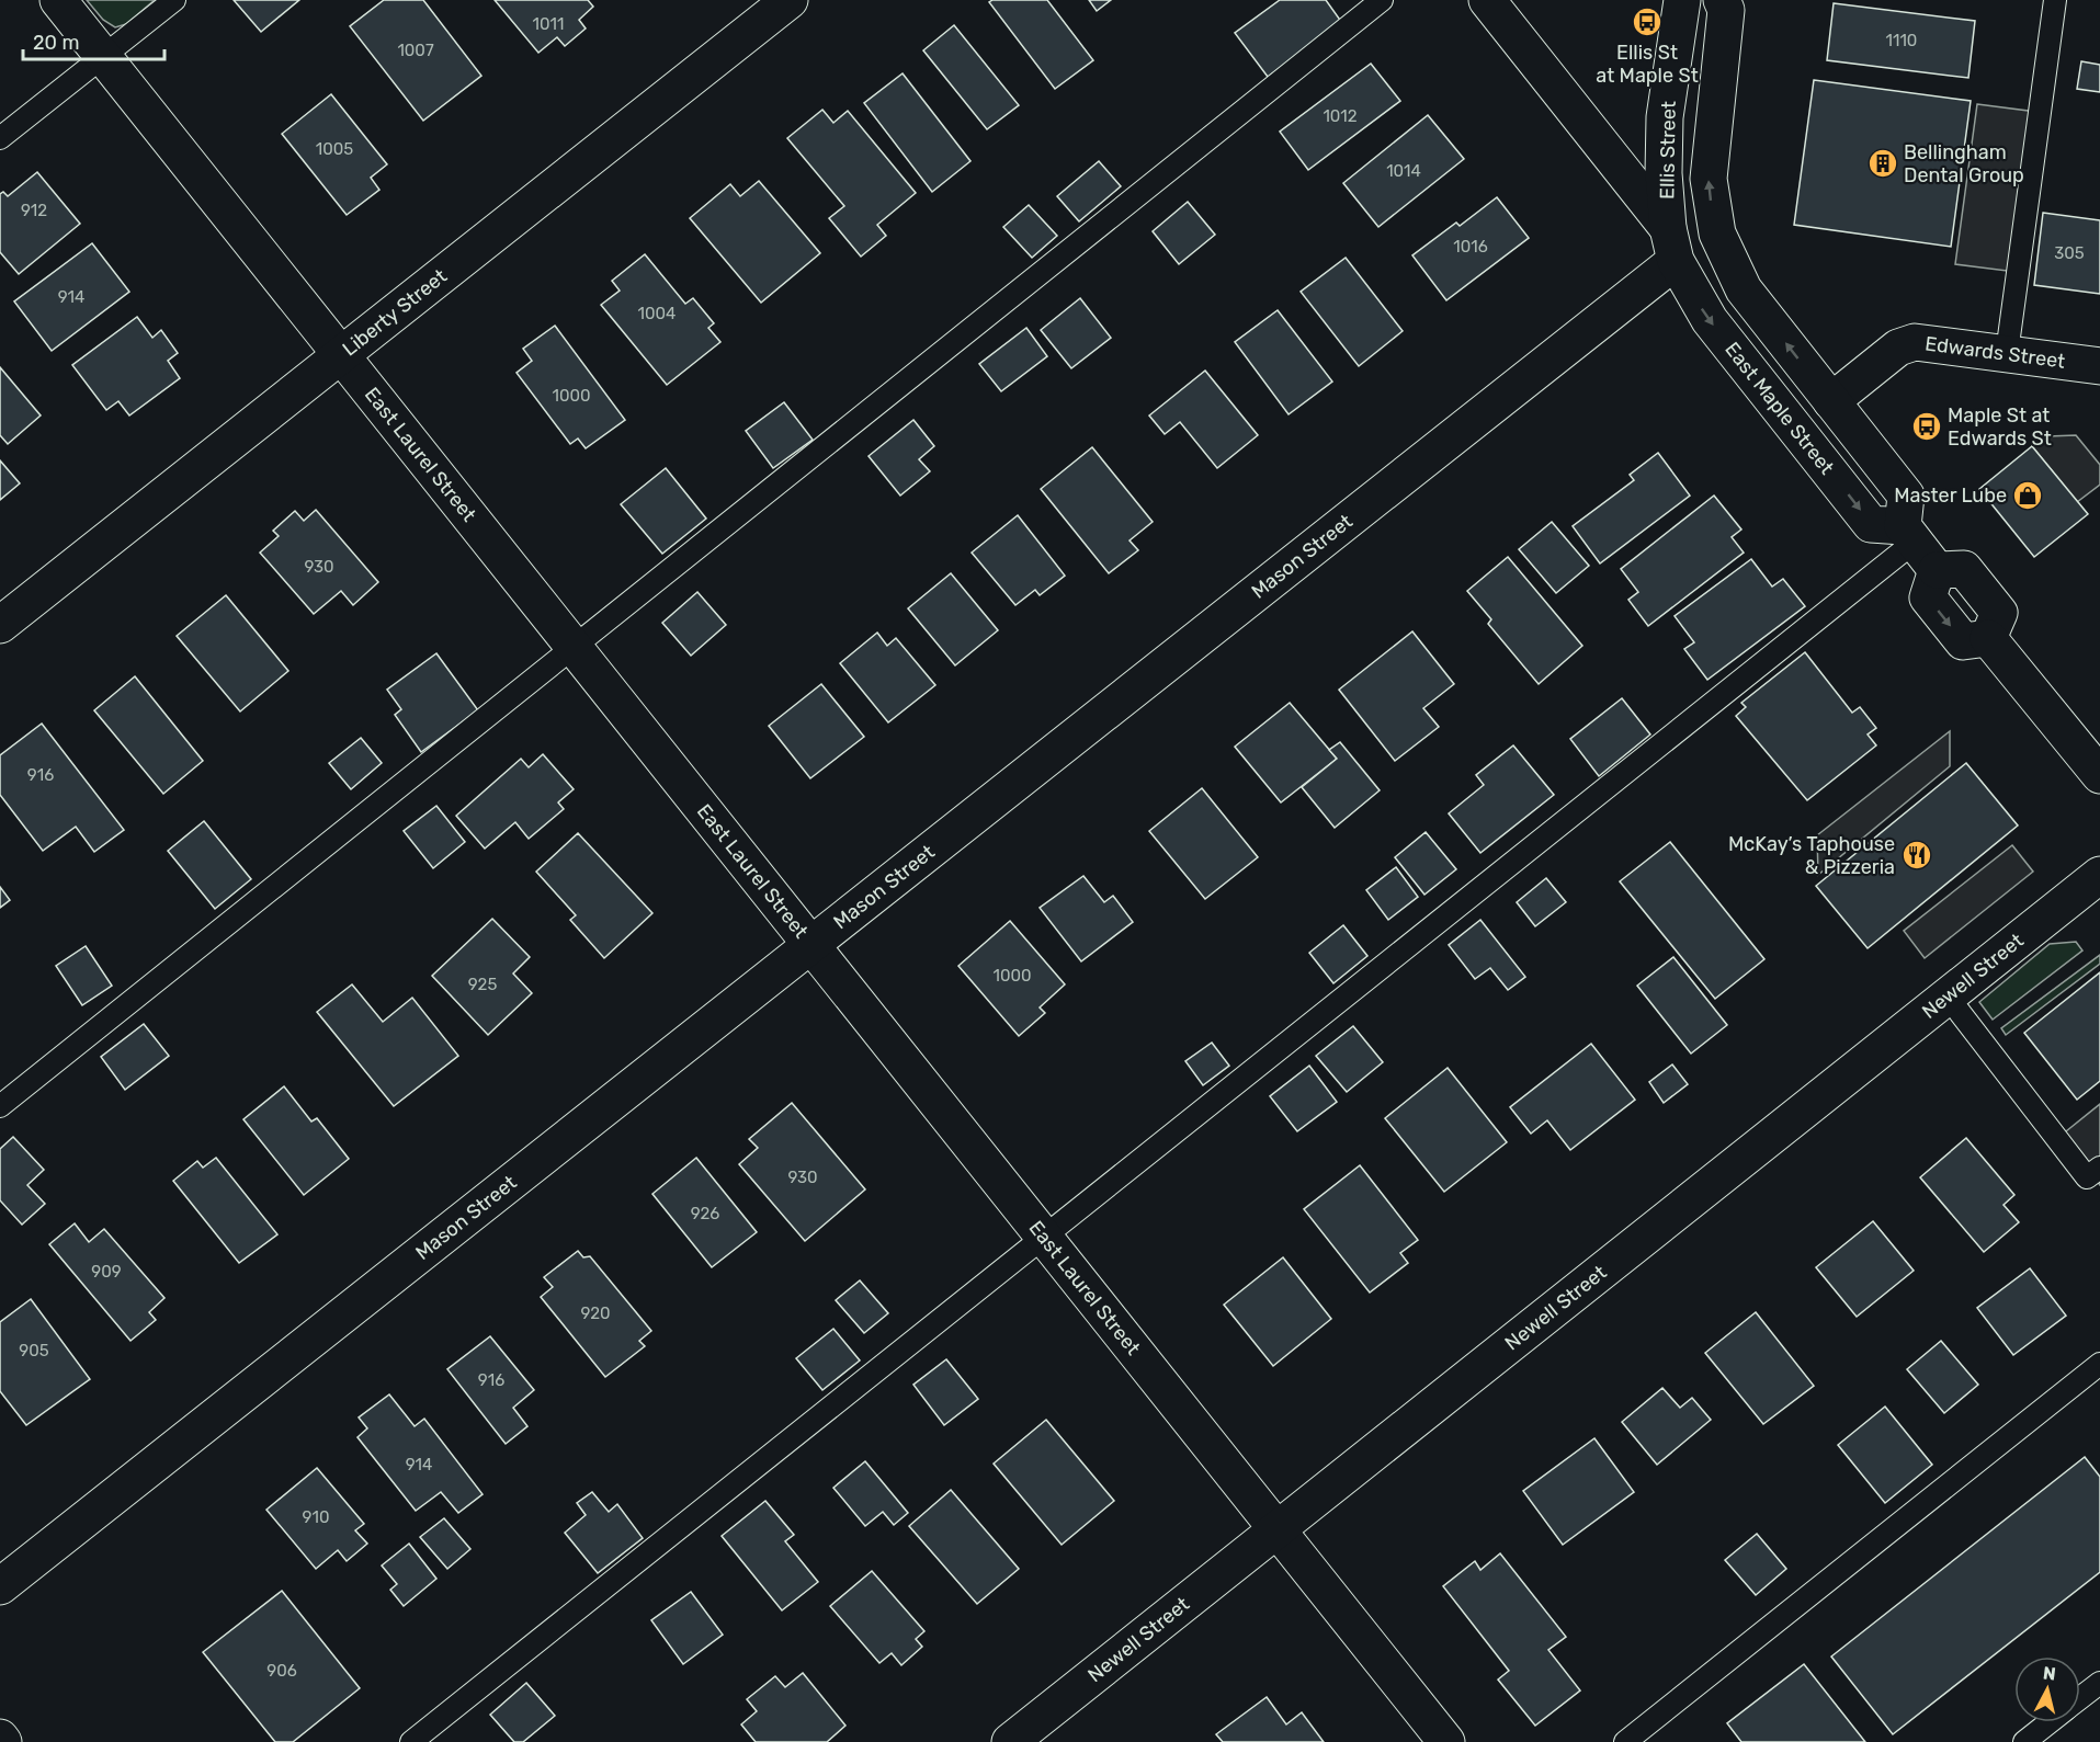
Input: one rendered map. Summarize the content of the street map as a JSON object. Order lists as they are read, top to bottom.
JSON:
{
  "streets": {
    "street": [
      "Ellis Street",
      "Liberty Street",
      "Edwards Street",
      "East Maple Street",
      "East Laurel Street",
      "Mason Street",
      "Newell Street"
    ]
  },
  "crossings": [
    ["Ellis Street", "Edwards Street"],
    ["Ellis Street", "East Maple Street"],
    ["Ellis Street", "Mason Street"],
    ["Liberty Street", "East Laurel Street"],
    ["East Maple Street", "Mason Street"],
    ["East Laurel Street", "Mason Street"],
    ["East Laurel Street", "Newell Street"]
  ],
  "places": {
    "bus stop": ["Ellis St at Maple St", "Maple St at Edwards St"],
    "building": ["Bellingham Dental Group"],
    "shop": ["Master Lube"],
    "restaurant": ["McKay’s Taphouse & Pizzeria"]
  },
  "house_numbers": [
    "1011",
    "1110",
    "1007",
    "1012",
    "1005",
    "1014",
    "912",
    "1016",
    "305",
    "914",
    "1004",
    "1000",
    "930",
    "916",
    "1000",
    "925",
    "930",
    "926",
    "909",
    "920",
    "905",
    "916",
    "914",
    "910",
    "906"
  ],
  "scale_bar": "20 m",
  "north": "top"
}
